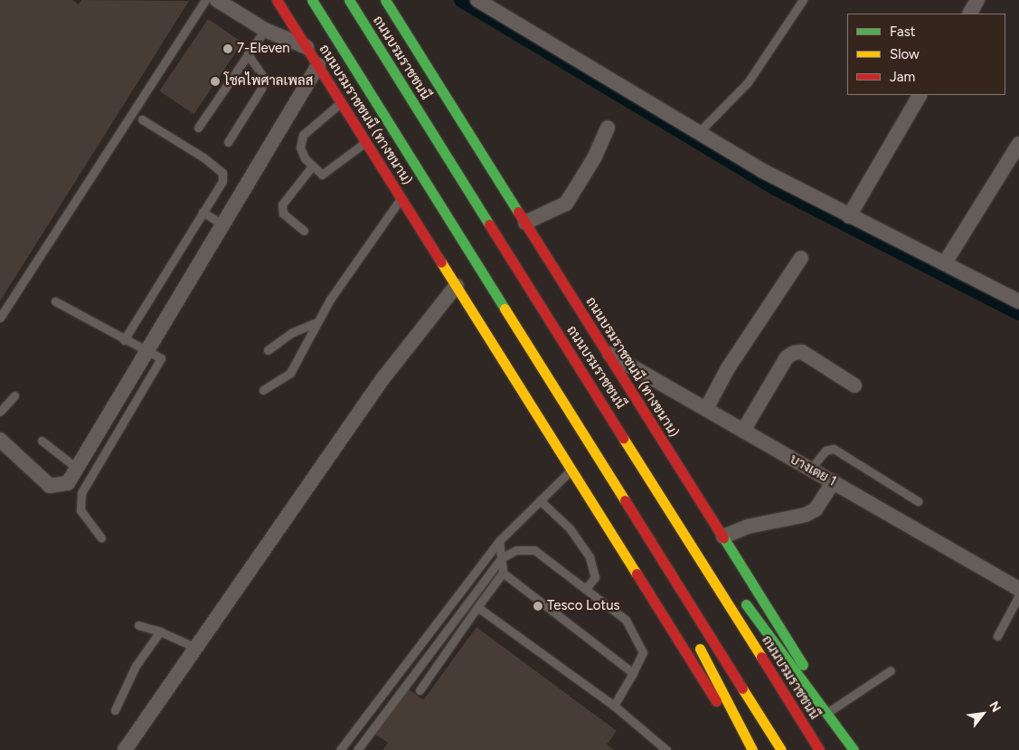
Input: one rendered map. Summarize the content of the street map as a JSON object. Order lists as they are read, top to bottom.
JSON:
{
  "streets": {
    "main road": ["ถนนบรมราชชนนี", "ถนนบรมราชชนนี (ทางขนาน)"],
    "street": ["บางเตย 1"]
  },
  "crossings": [
    ["ถนนบรมราชชนนี (ทางขนาน)", "บางเตย 1"]
  ],
  "places": ["7-Eleven", "โชคไพศาลเพลส", "Tesco Lotus"],
  "legend": ["Fast", "Slow", "Jam"],
  "north": "top right"
}
